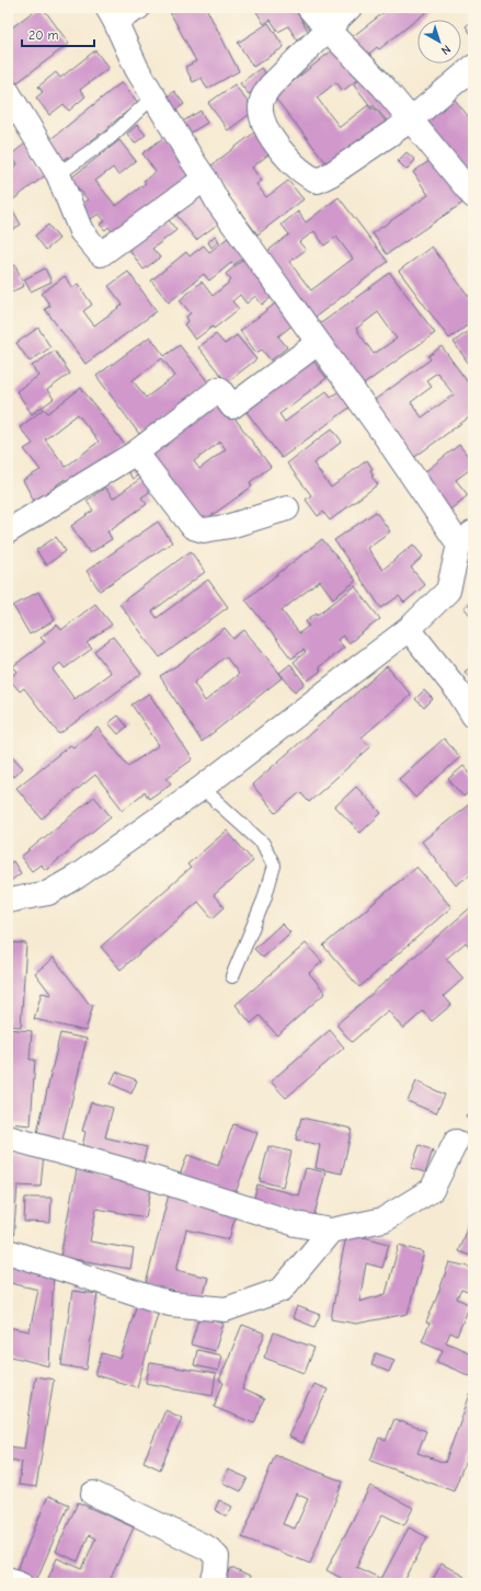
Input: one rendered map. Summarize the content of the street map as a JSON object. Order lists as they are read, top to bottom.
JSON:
{
  "scale_bar": "20 m",
  "north": "bottom right"
}
